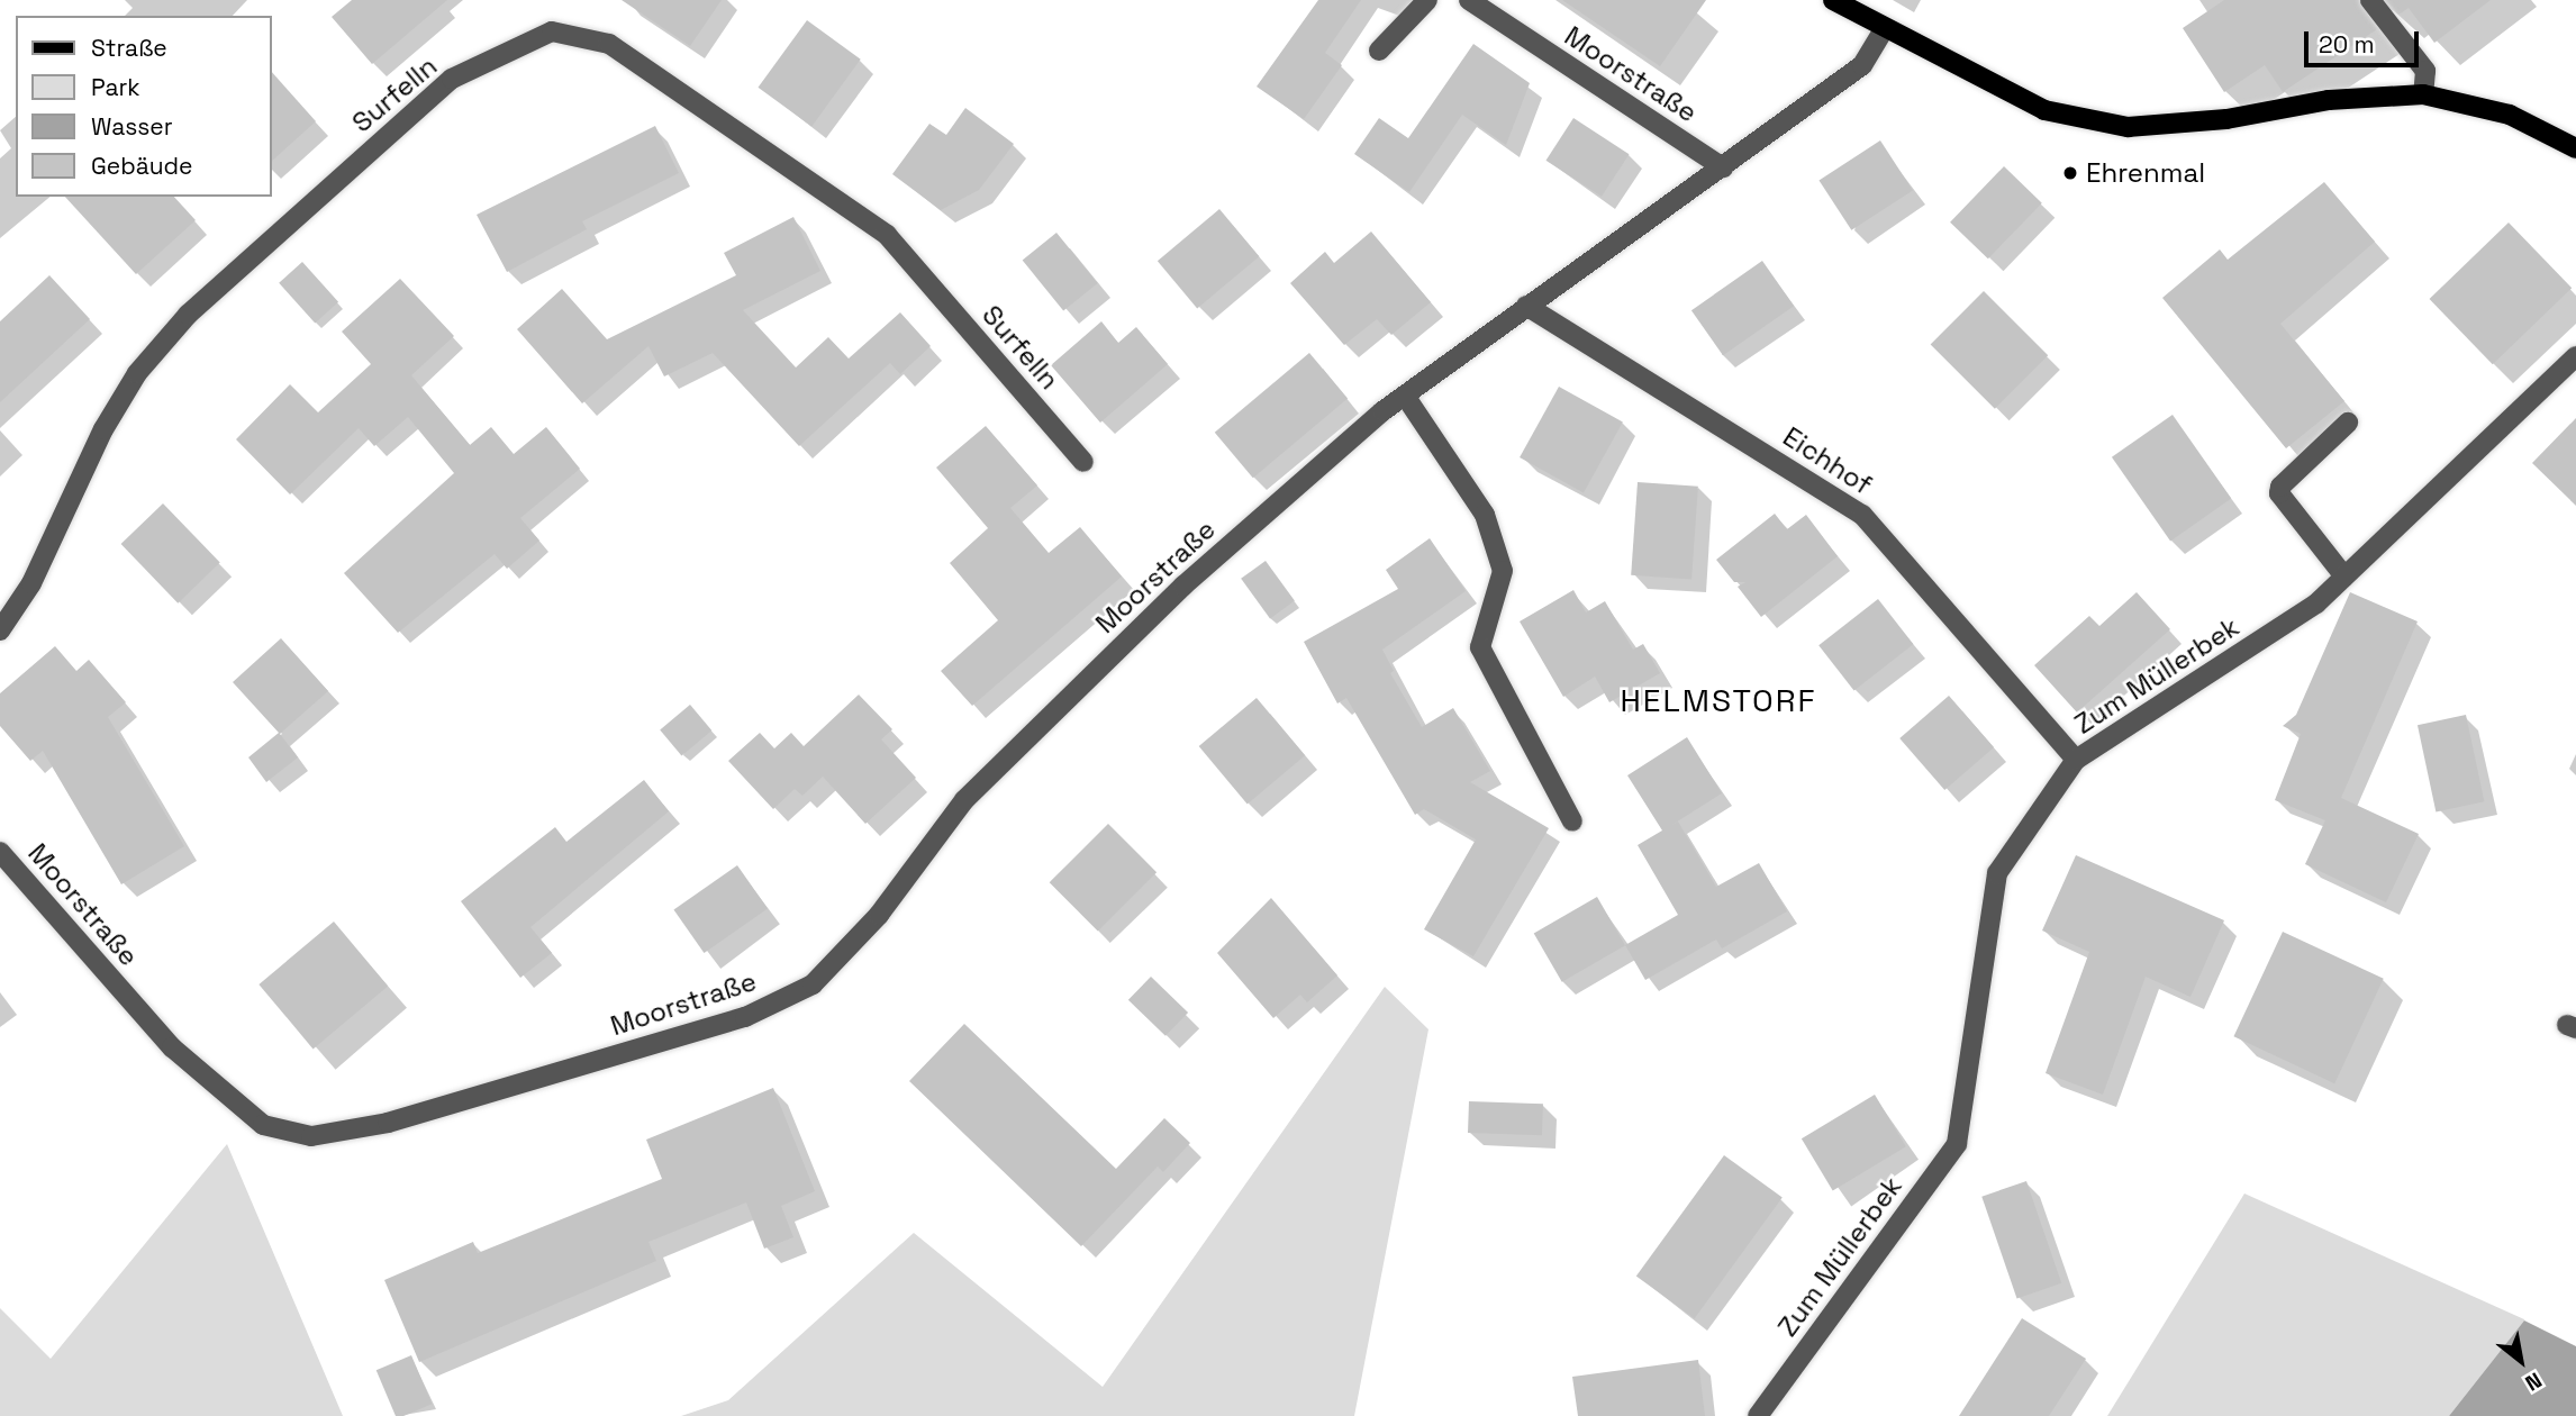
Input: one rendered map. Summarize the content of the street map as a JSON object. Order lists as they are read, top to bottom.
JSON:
{
  "streets": {
    "street": [
      "Moorstraße",
      "Surfelln",
      "Eichhof",
      "Zum Müllerbek"
    ]
  },
  "crossings": [
    ["Moorstraße", "Eichhof"],
    ["Eichhof", "Zum Müllerbek"]
  ],
  "districts": ["HELMSTORF"],
  "places": ["Ehrenmal"],
  "legend": [
    "Straße",
    "Park",
    "Wasser",
    "Gebäude"
  ],
  "scale_bar": "20 m",
  "north": "bottom right"
}
